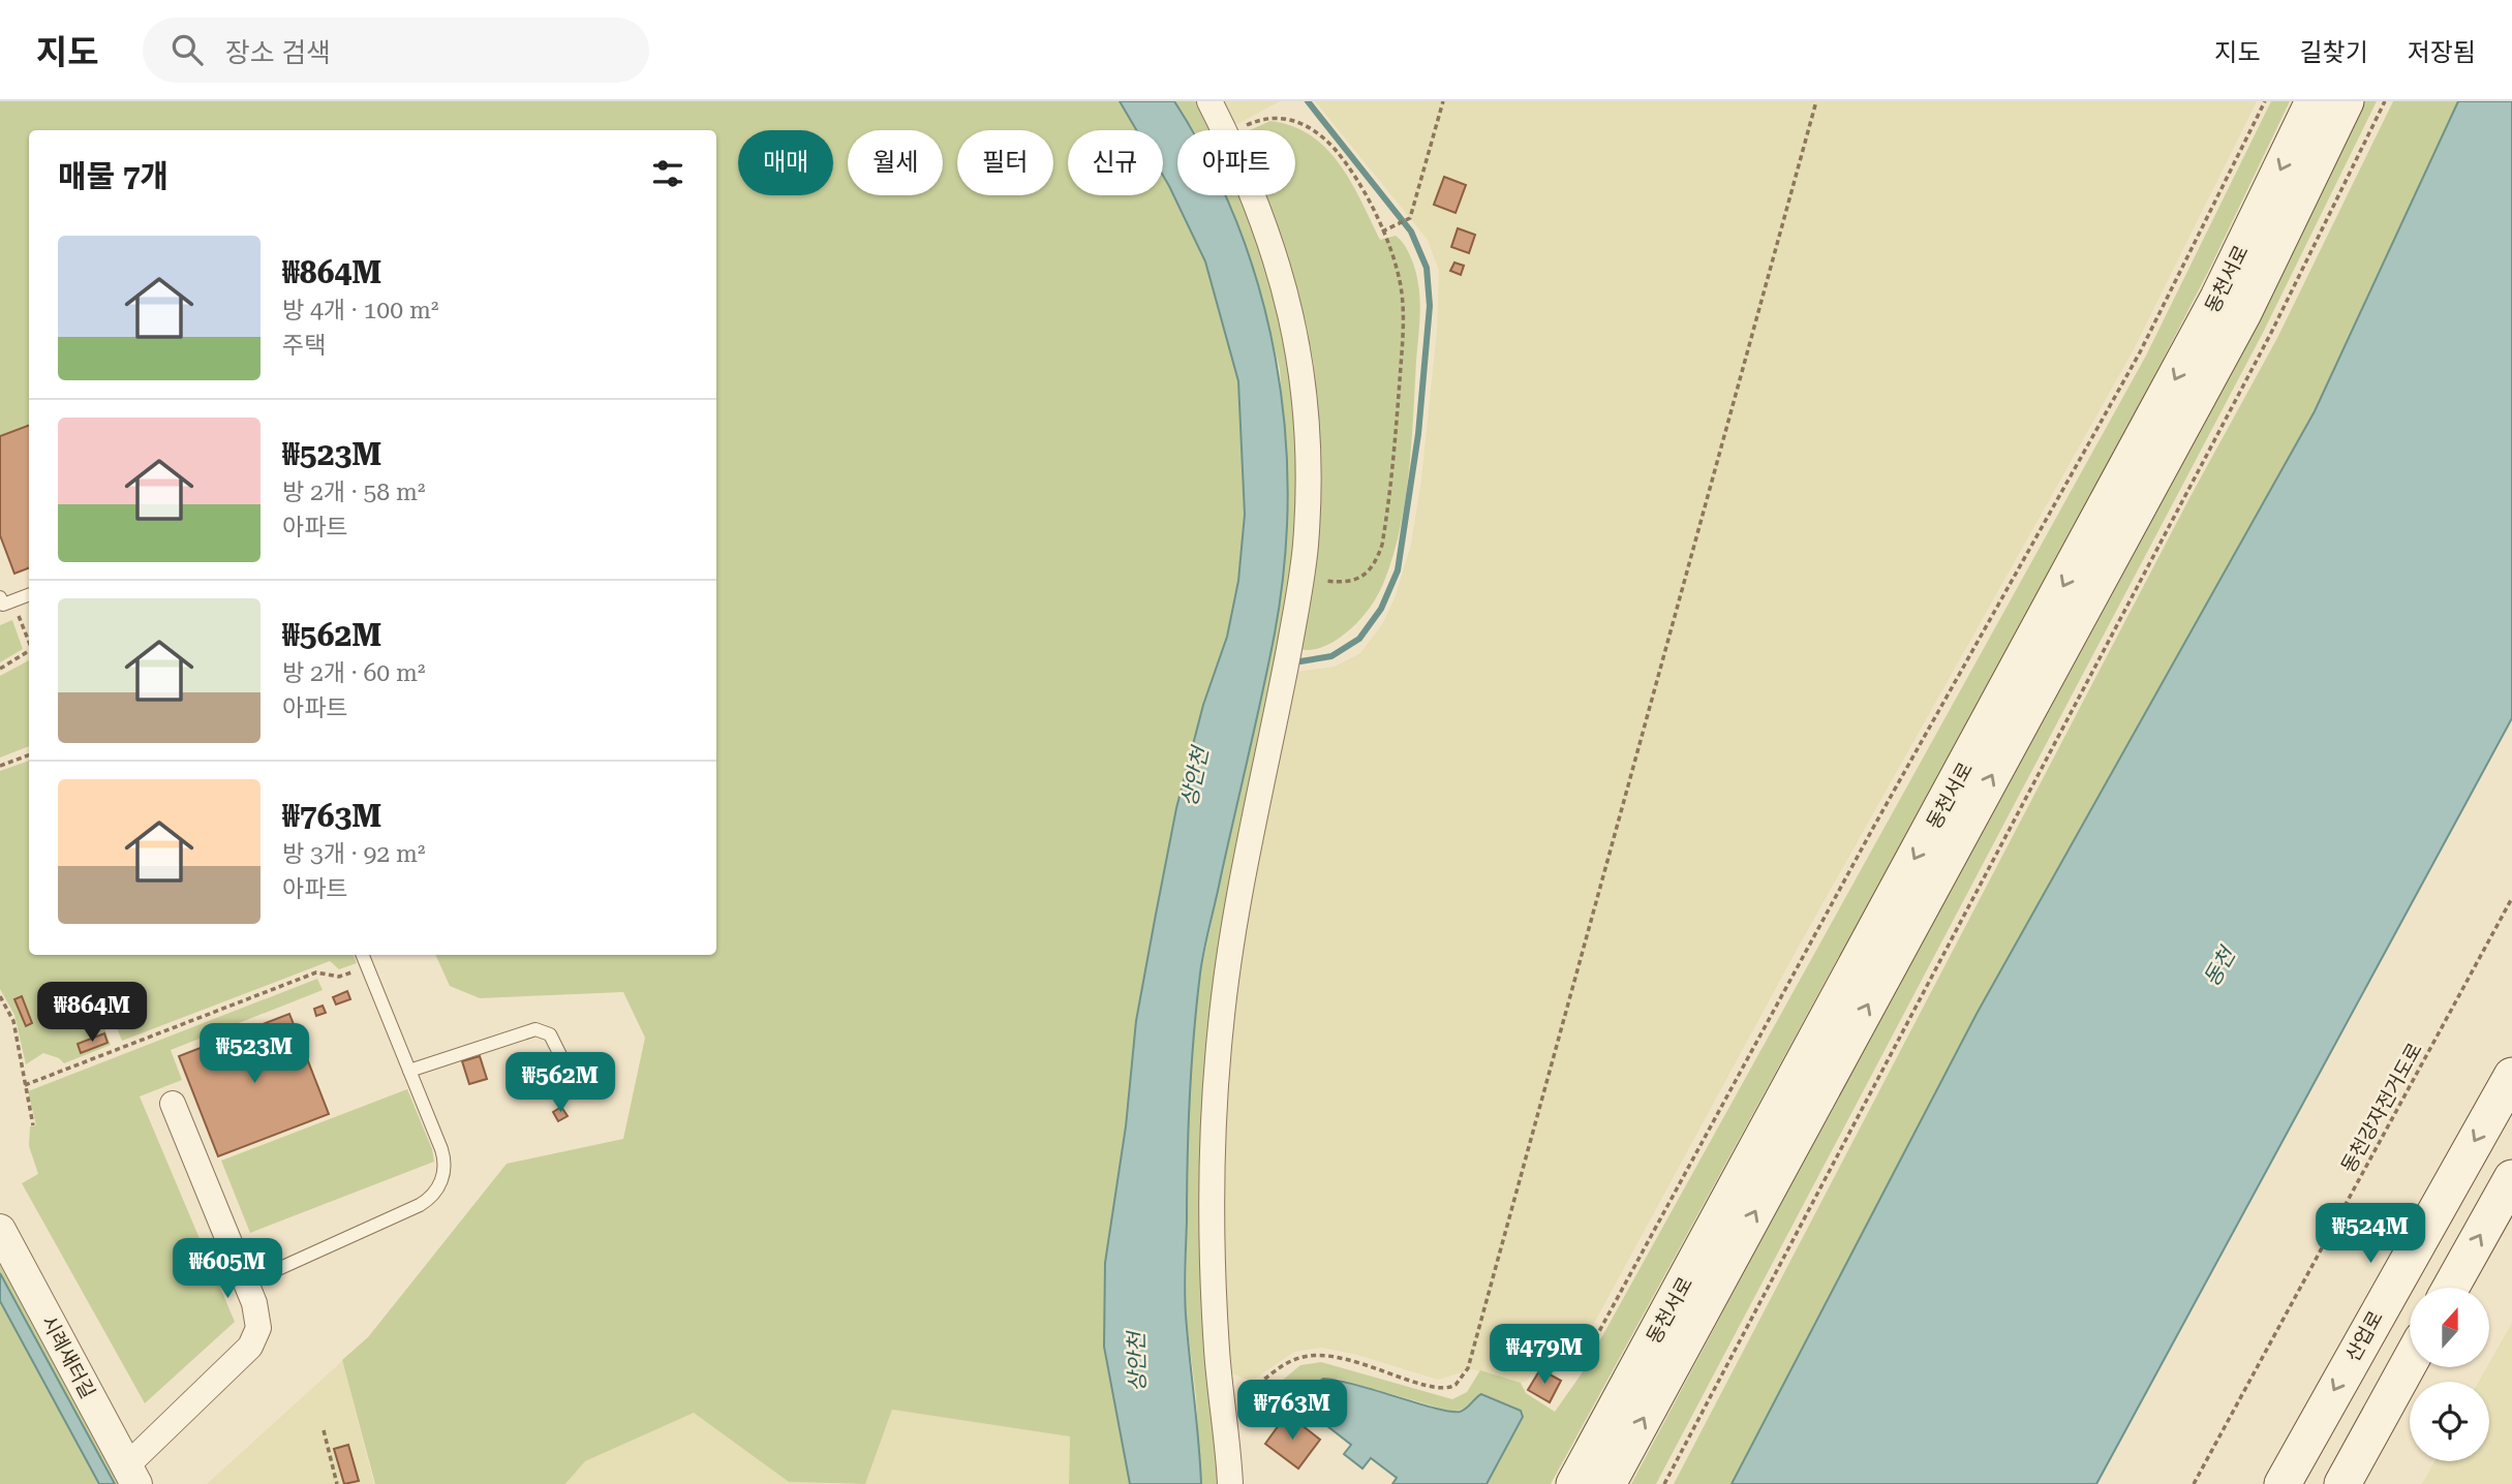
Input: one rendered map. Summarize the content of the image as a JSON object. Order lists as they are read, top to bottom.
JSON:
{
  "streets": {
    "main road": ["동천서로", "산업로"],
    "street": ["시례새터길"],
    "path": ["동천강자전거도로"]
  },
  "water": ["상안천", "동천"],
  "north": "top",
  "page": {
    "header": "지도",
    "search": "장소 검색",
    "nav": ["지도", "길찾기", "저장됨"],
    "chip": [
      "매매",
      "월세",
      "필터",
      "신규",
      "아파트"
    ],
    "heading": "매물 7개",
    "list": [
      {
        "name": "₩864M",
        "note": "방 4개 · 100 m² · 주택"
      },
      {
        "name": "₩523M",
        "note": "방 2개 · 58 m² · 아파트"
      },
      {
        "name": "₩562M",
        "note": "방 2개 · 60 m² · 아파트"
      },
      {
        "name": "₩763M",
        "note": "방 3개 · 92 m² · 아파트"
      }
    ],
    "price": [
      "₩864M",
      "₩523M",
      "₩562M",
      "₩524M",
      "₩605M",
      "₩479M",
      "₩763M"
    ]
  }
}
